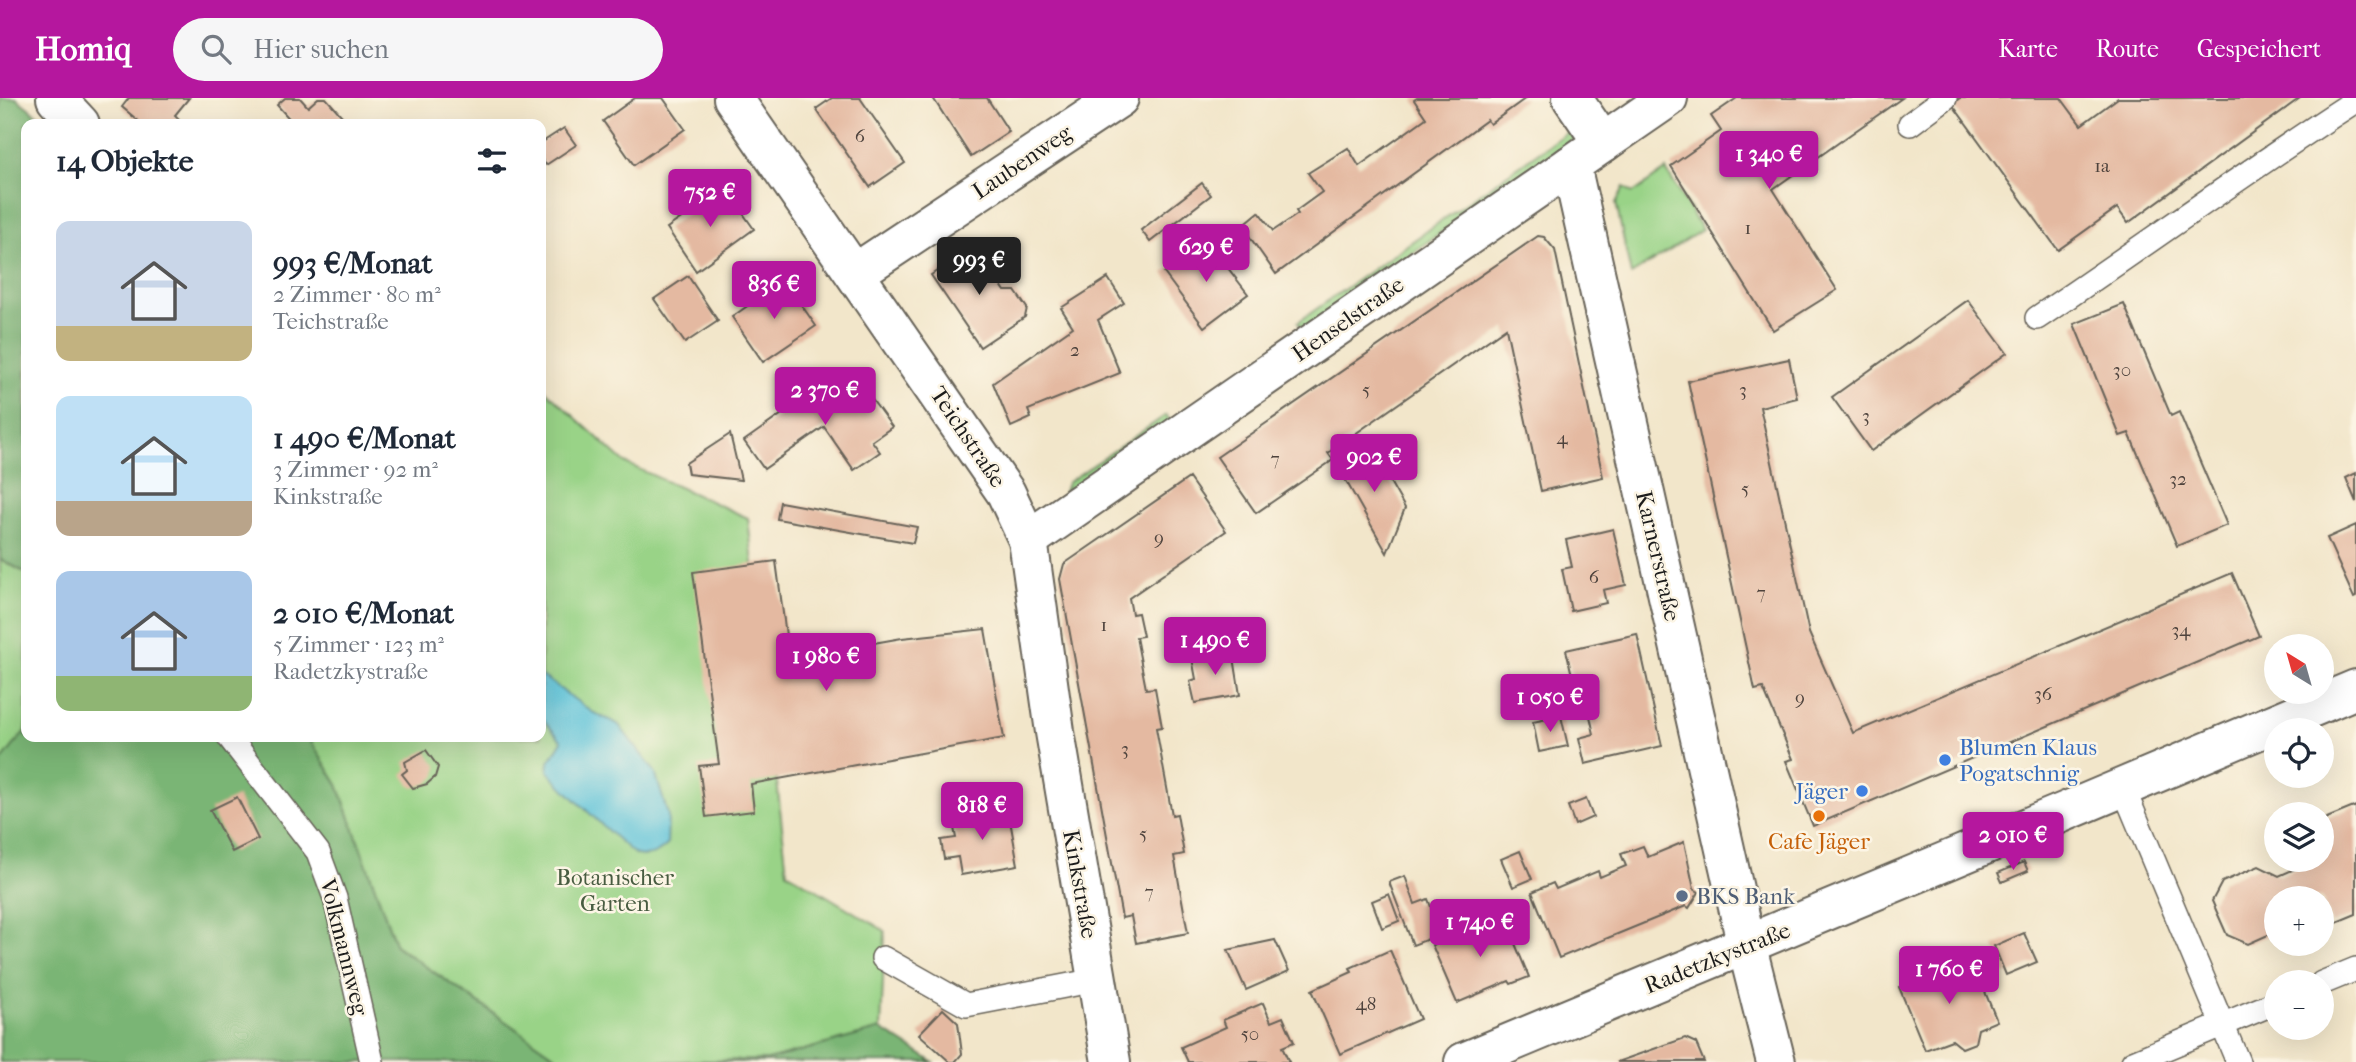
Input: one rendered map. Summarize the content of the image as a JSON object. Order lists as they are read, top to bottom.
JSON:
{
  "streets": {
    "street": [
      "Laubenweg",
      "Henselstraße",
      "Teichstraße",
      "Karnerstraße",
      "Kinkstraße",
      "Radetzkystraße"
    ],
    "lane": ["Volkmannweg"]
  },
  "crossings": [
    ["Laubenweg", "Teichstraße"],
    ["Henselstraße", "Teichstraße"],
    ["Henselstraße", "Karnerstraße"],
    ["Henselstraße", "Kinkstraße"],
    ["Teichstraße", "Kinkstraße"],
    ["Karnerstraße", "Radetzkystraße"]
  ],
  "parks": ["Botanischer Garten"],
  "places": [
    "Blumen Klaus Pogatschnig",
    "Jäger",
    "Cafe Jäger",
    "BKS Bank"
  ],
  "house_numbers": [
    "6",
    "1a",
    "1",
    "2",
    "30",
    "5",
    "3",
    "3",
    "4",
    "7",
    "32",
    "5",
    "9",
    "6",
    "7",
    "1",
    "34",
    "36",
    "9",
    "3",
    "5",
    "7",
    "48",
    "50"
  ],
  "north": "top left",
  "page": {
    "header": "Homiq",
    "search": "Hier suchen",
    "nav": ["Karte", "Route", "Gespeichert"],
    "heading": "14 Objekte",
    "price": [
      "1 340 €",
      "752 €",
      "629 €",
      "993 €",
      "836 €",
      "2 370 €",
      "902 €",
      "1 490 €",
      "1 980 €",
      "1 050 €",
      "818 €",
      "2 010 €",
      "1 740 €",
      "1 760 €"
    ],
    "list": [
      {
        "name": "993 €/Monat",
        "note": "2 Zimmer · 80 m² · Teichstraße"
      },
      {
        "name": "1 490 €/Monat",
        "note": "3 Zimmer · 92 m² · Kinkstraße"
      },
      {
        "name": "2 010 €/Monat",
        "note": "5 Zimmer · 123 m² · Radetzkystraße"
      }
    ],
    "map_buttons": ["+", "−"]
  }
}
